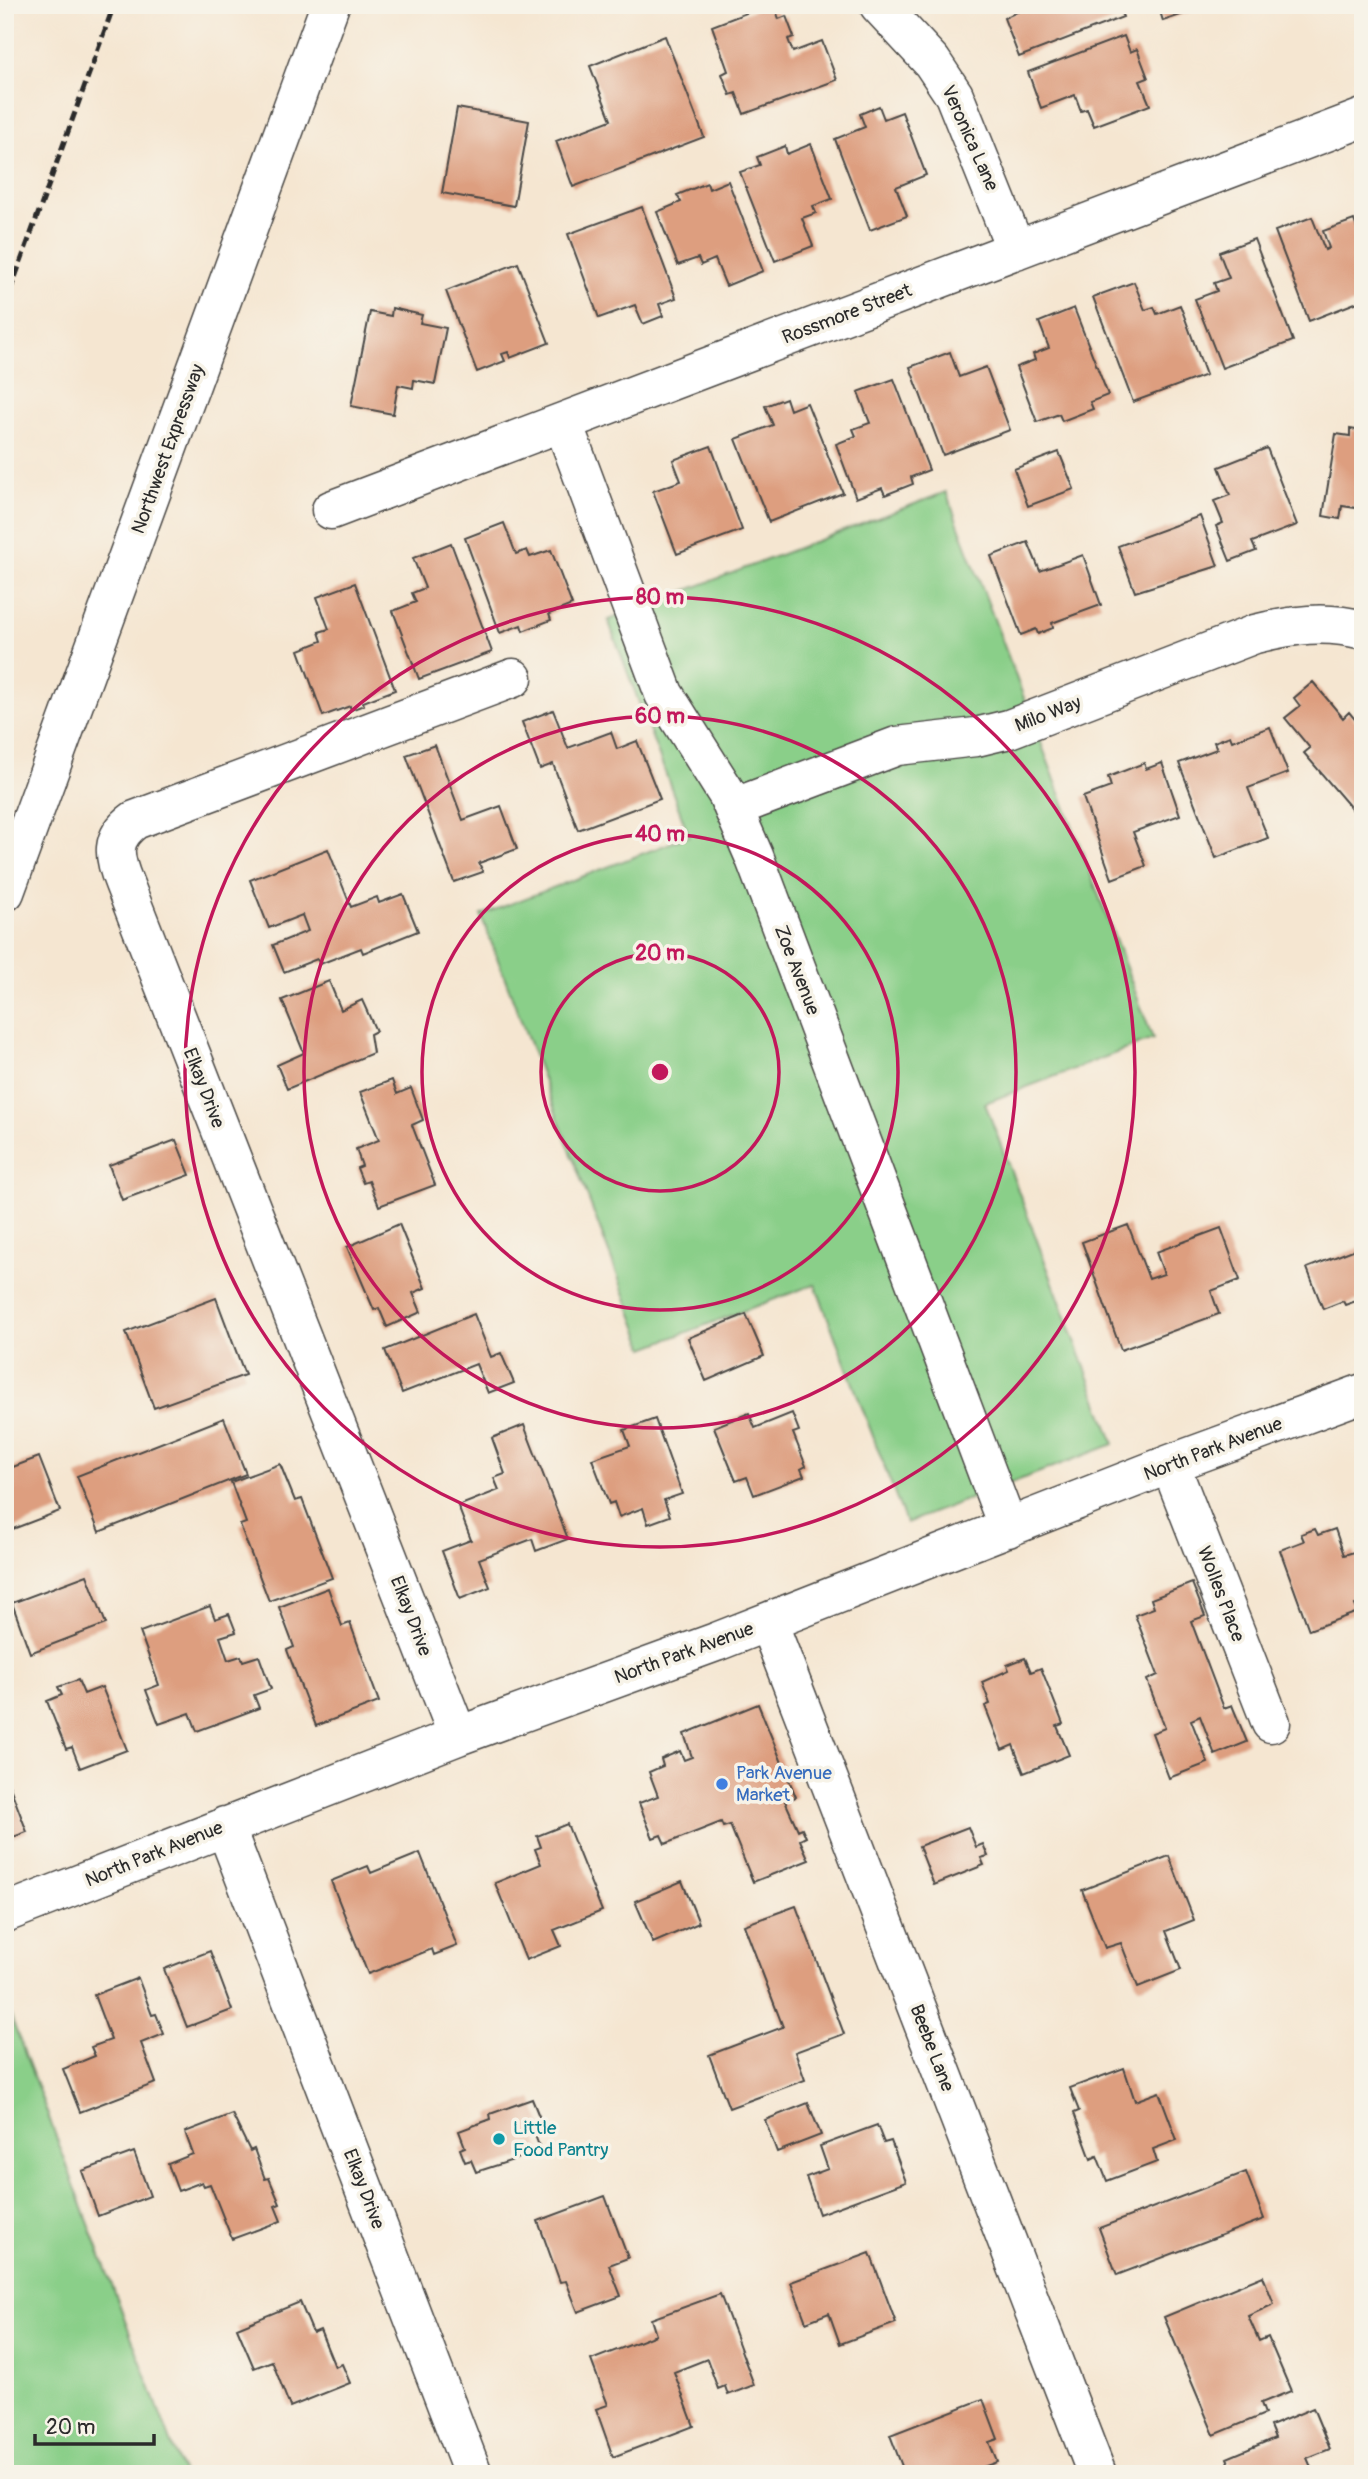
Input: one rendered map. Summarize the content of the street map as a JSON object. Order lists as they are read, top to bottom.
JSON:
{
  "streets": {
    "street": [
      "Veronica Lane",
      "Rossmore Street",
      "Northwest Expressway",
      "Milo Way",
      "Zoe Avenue",
      "Elkay Drive",
      "North Park Avenue",
      "Wolles Place",
      "Beebe Lane"
    ]
  },
  "crossings": [
    ["Veronica Lane", "Rossmore Street"],
    ["Rossmore Street", "Zoe Avenue"],
    ["Milo Way", "Zoe Avenue"],
    ["Zoe Avenue", "North Park Avenue"],
    ["Elkay Drive", "North Park Avenue"],
    ["North Park Avenue", "Wolles Place"],
    ["North Park Avenue", "Beebe Lane"]
  ],
  "places": ["Park Avenue Market", "Little Food Pantry"],
  "scale_bar": "20 m",
  "rings": [
    "80 m",
    "60 m",
    "40 m",
    "20 m"
  ]
}
